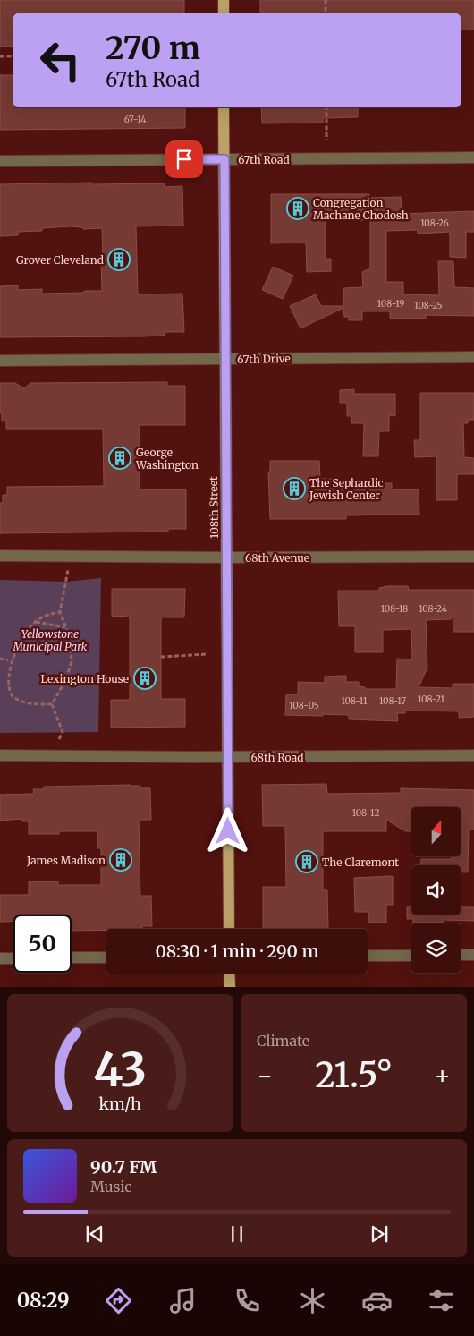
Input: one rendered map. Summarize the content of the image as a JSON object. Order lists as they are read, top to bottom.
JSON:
{
  "streets": {
    "main road": ["108th Street"],
    "street": [
      "67th Road",
      "67th Drive",
      "68th Avenue",
      "68th Road"
    ]
  },
  "crossings": [
    ["67th Road", "108th Street"],
    ["67th Drive", "108th Street"],
    ["108th Street", "68th Avenue"],
    ["108th Street", "68th Road"]
  ],
  "parks": ["Yellowstone Municipal Park"],
  "places": {
    "building": [
      "Congregation Machane Chodosh",
      "Grover Cleveland",
      "George Washington",
      "The Sephardic Jewish Center",
      "Lexington House",
      "James Madison",
      "The Claremont"
    ]
  },
  "house_numbers": [
    "67-14",
    "108-26",
    "108-19",
    "108-25",
    "108-18",
    "108-24",
    "108-21",
    "108-11",
    "108-17",
    "108-05",
    "108-12"
  ],
  "north": "top",
  "page": {
    "turn": ["270 m", "67th Road"],
    "limit": "50",
    "trip": "08:30 · 1 min · 290 m",
    "tile": "Climate",
    "heat": ["−", "21.5°", "+"],
    "song": ["90.7 FM", "Music"],
    "tabs": "08:29",
    "gauge": ["43", "km/h"]
  }
}
